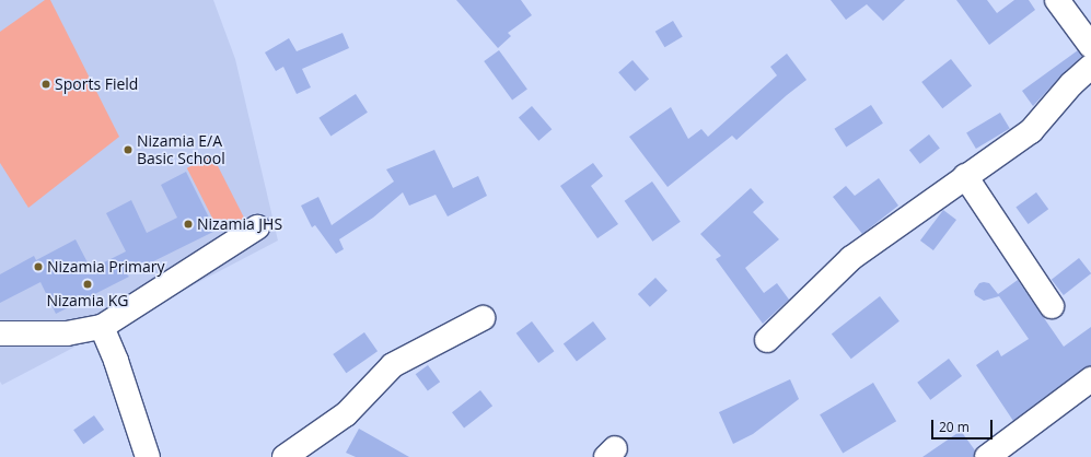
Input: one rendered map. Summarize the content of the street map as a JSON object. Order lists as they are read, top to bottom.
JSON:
{
  "places": [
    "Sports Field",
    "Nizamia E/A Basic School",
    "Nizamia JHS",
    "Nizamia Primary",
    "Nizamia KG"
  ],
  "scale_bar": "20 m"
}
